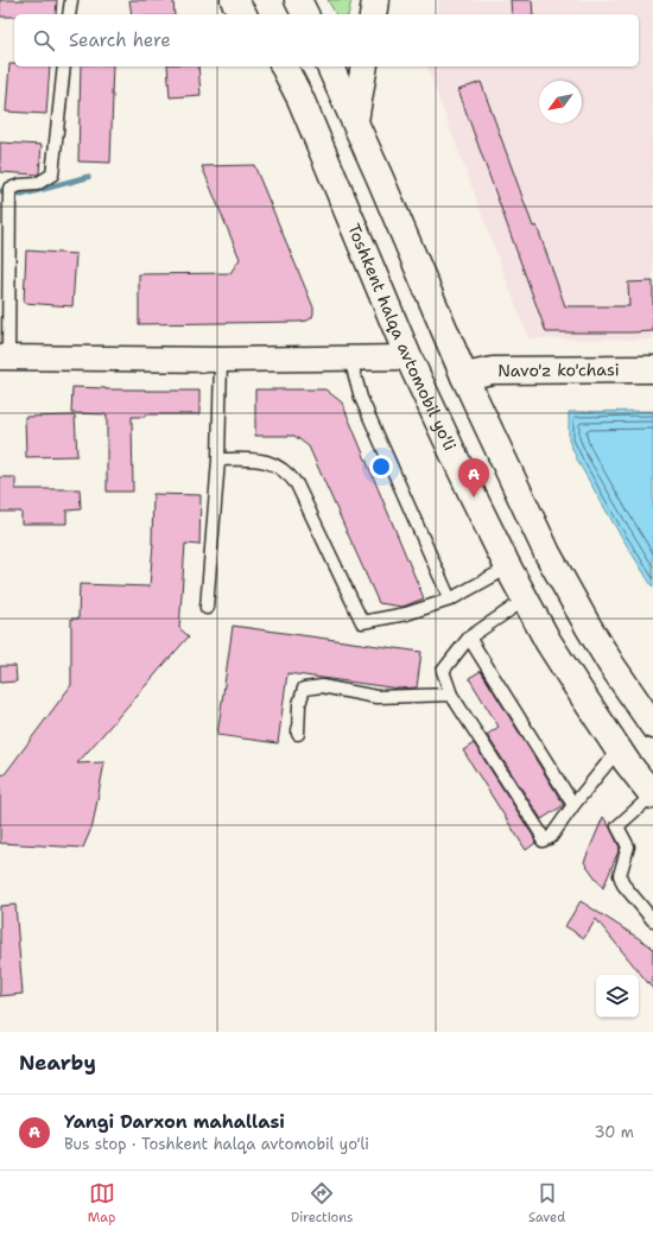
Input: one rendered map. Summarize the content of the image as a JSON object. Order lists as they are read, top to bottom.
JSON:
{
  "streets": {
    "main road": ["Toshkent halqa avtomobil yo'li", "Navo'z ko'chasi"]
  },
  "north": "bottom left",
  "page": {
    "search": "Search here",
    "pins": "A",
    "heading": "Nearby",
    "list": [
      {
        "mark": "A",
        "name": "Yangi Darxon mahallasi",
        "note": "Bus stop · Toshkent halqa avtomobil yo'li",
        "value": "30 m"
      }
    ],
    "nav": ["Map", "Directions", "Saved"]
  }
}
